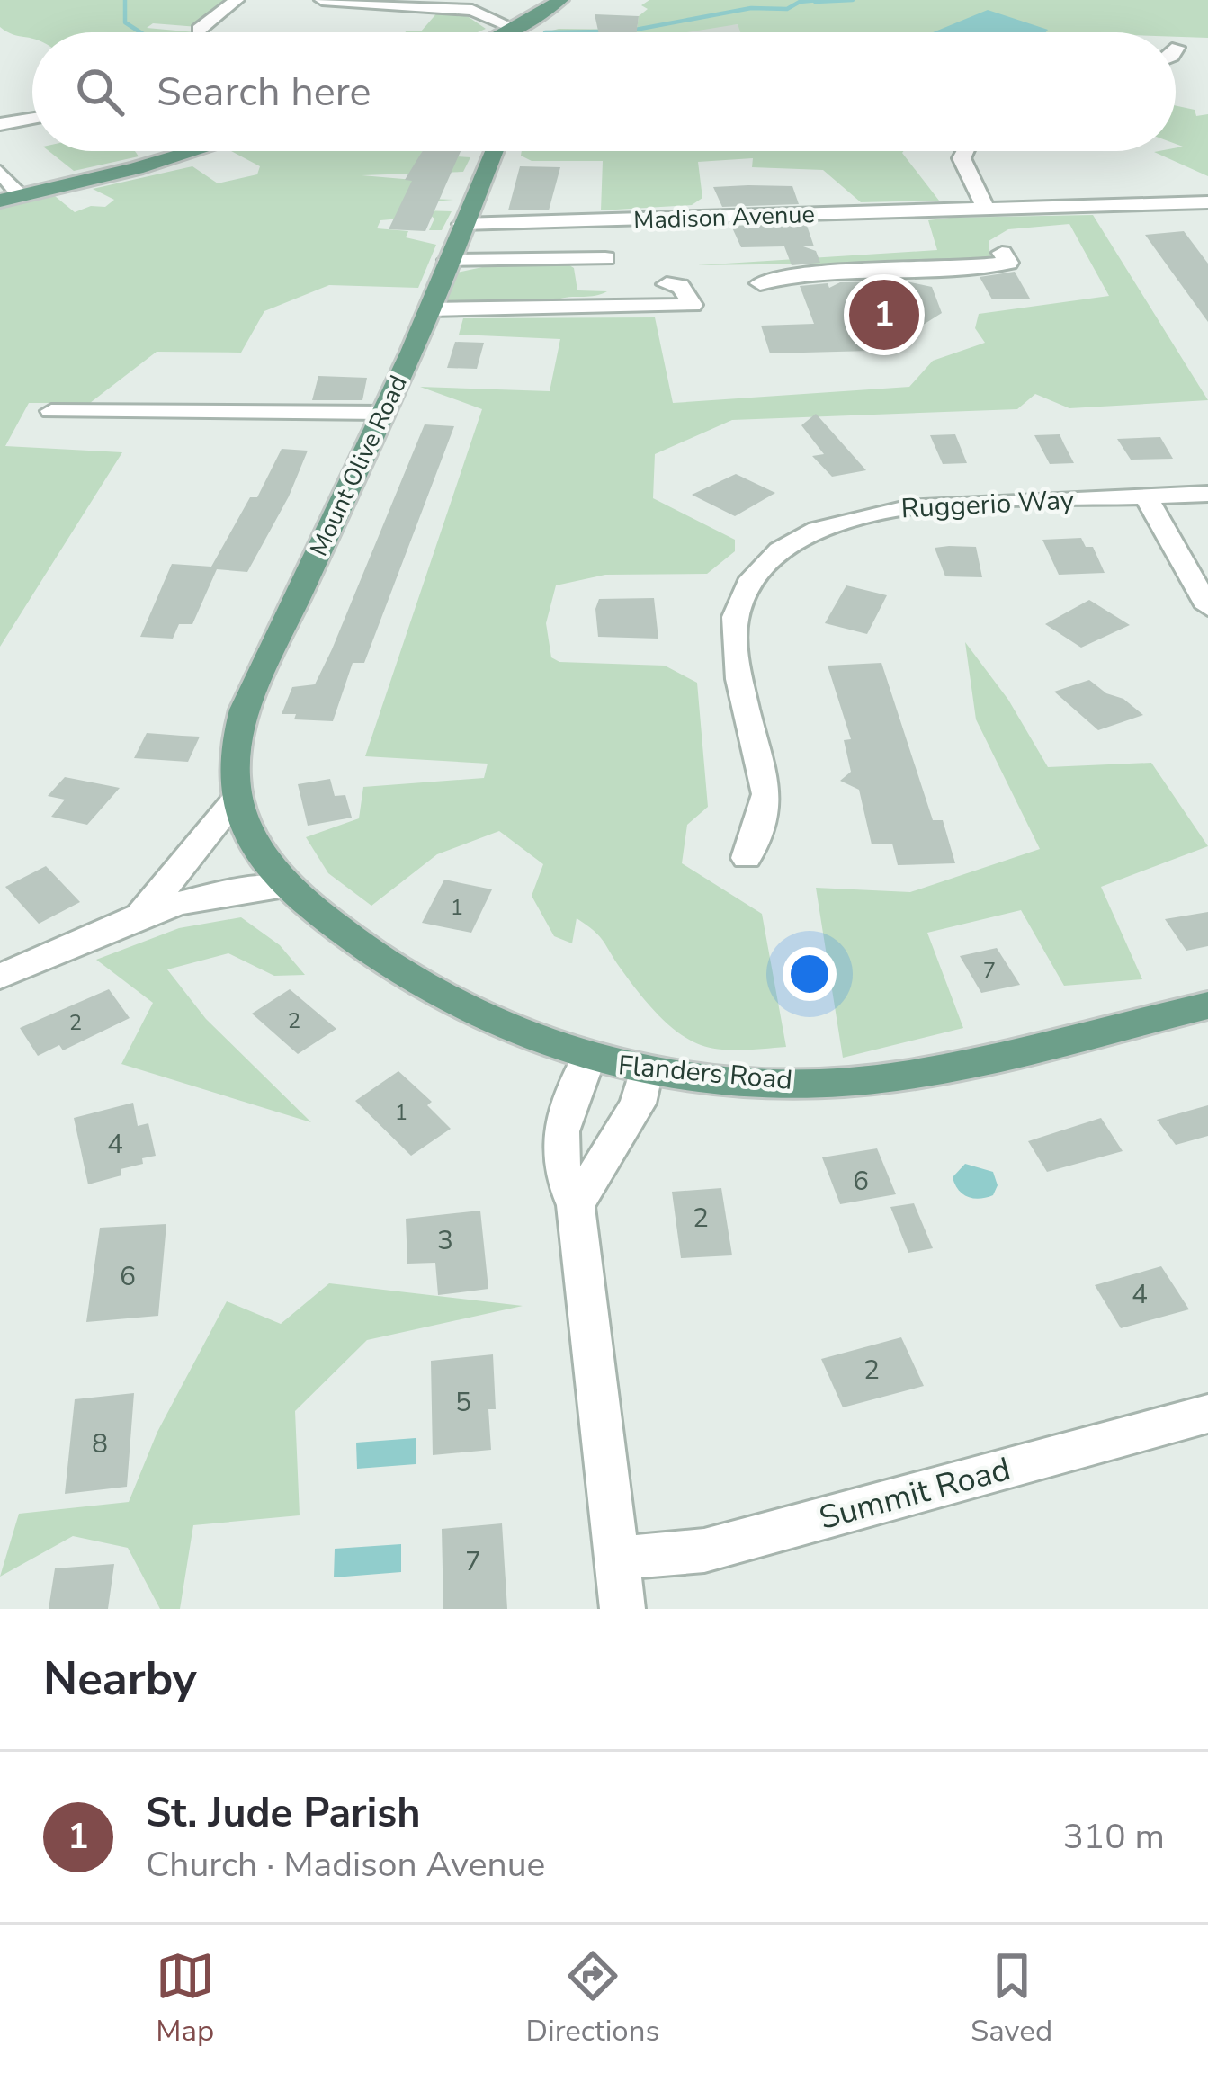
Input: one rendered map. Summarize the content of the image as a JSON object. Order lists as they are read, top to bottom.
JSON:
{
  "streets": {
    "main road": ["Mount Olive Road", "Flanders Road"],
    "street": ["Madison Avenue", "Ruggerio Way", "Summit Road"]
  },
  "crossings": [
    ["Madison Avenue", "Mount Olive Road"],
    ["Mount Olive Road", "Flanders Road"]
  ],
  "house_numbers": [
    "1",
    "7",
    "2",
    "2",
    "1",
    "4",
    "6",
    "2",
    "3",
    "6",
    "4",
    "2",
    "5",
    "8",
    "7"
  ],
  "page": {
    "search": "Search here",
    "pins": "1",
    "heading": "Nearby",
    "list": [
      {
        "mark": "1",
        "name": "St. Jude Parish",
        "note": "Church · Madison Avenue",
        "value": "310 m"
      }
    ],
    "nav": ["Map", "Directions", "Saved"]
  }
}
